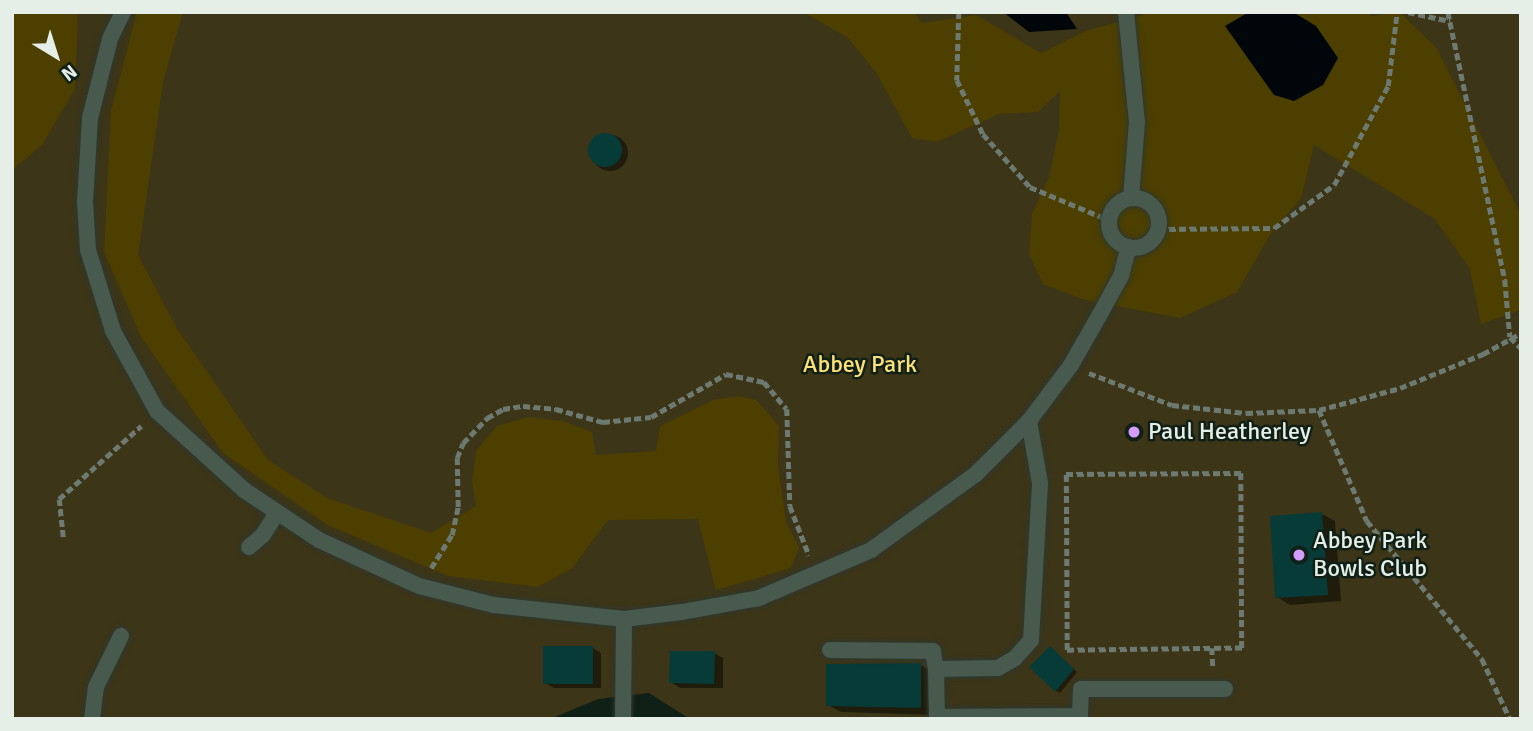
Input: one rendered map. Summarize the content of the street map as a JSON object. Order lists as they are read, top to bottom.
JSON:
{
  "parks": ["Abbey Park"],
  "places": ["Paul Heatherley", "Abbey Park Bowls Club"],
  "north": "bottom right"
}
